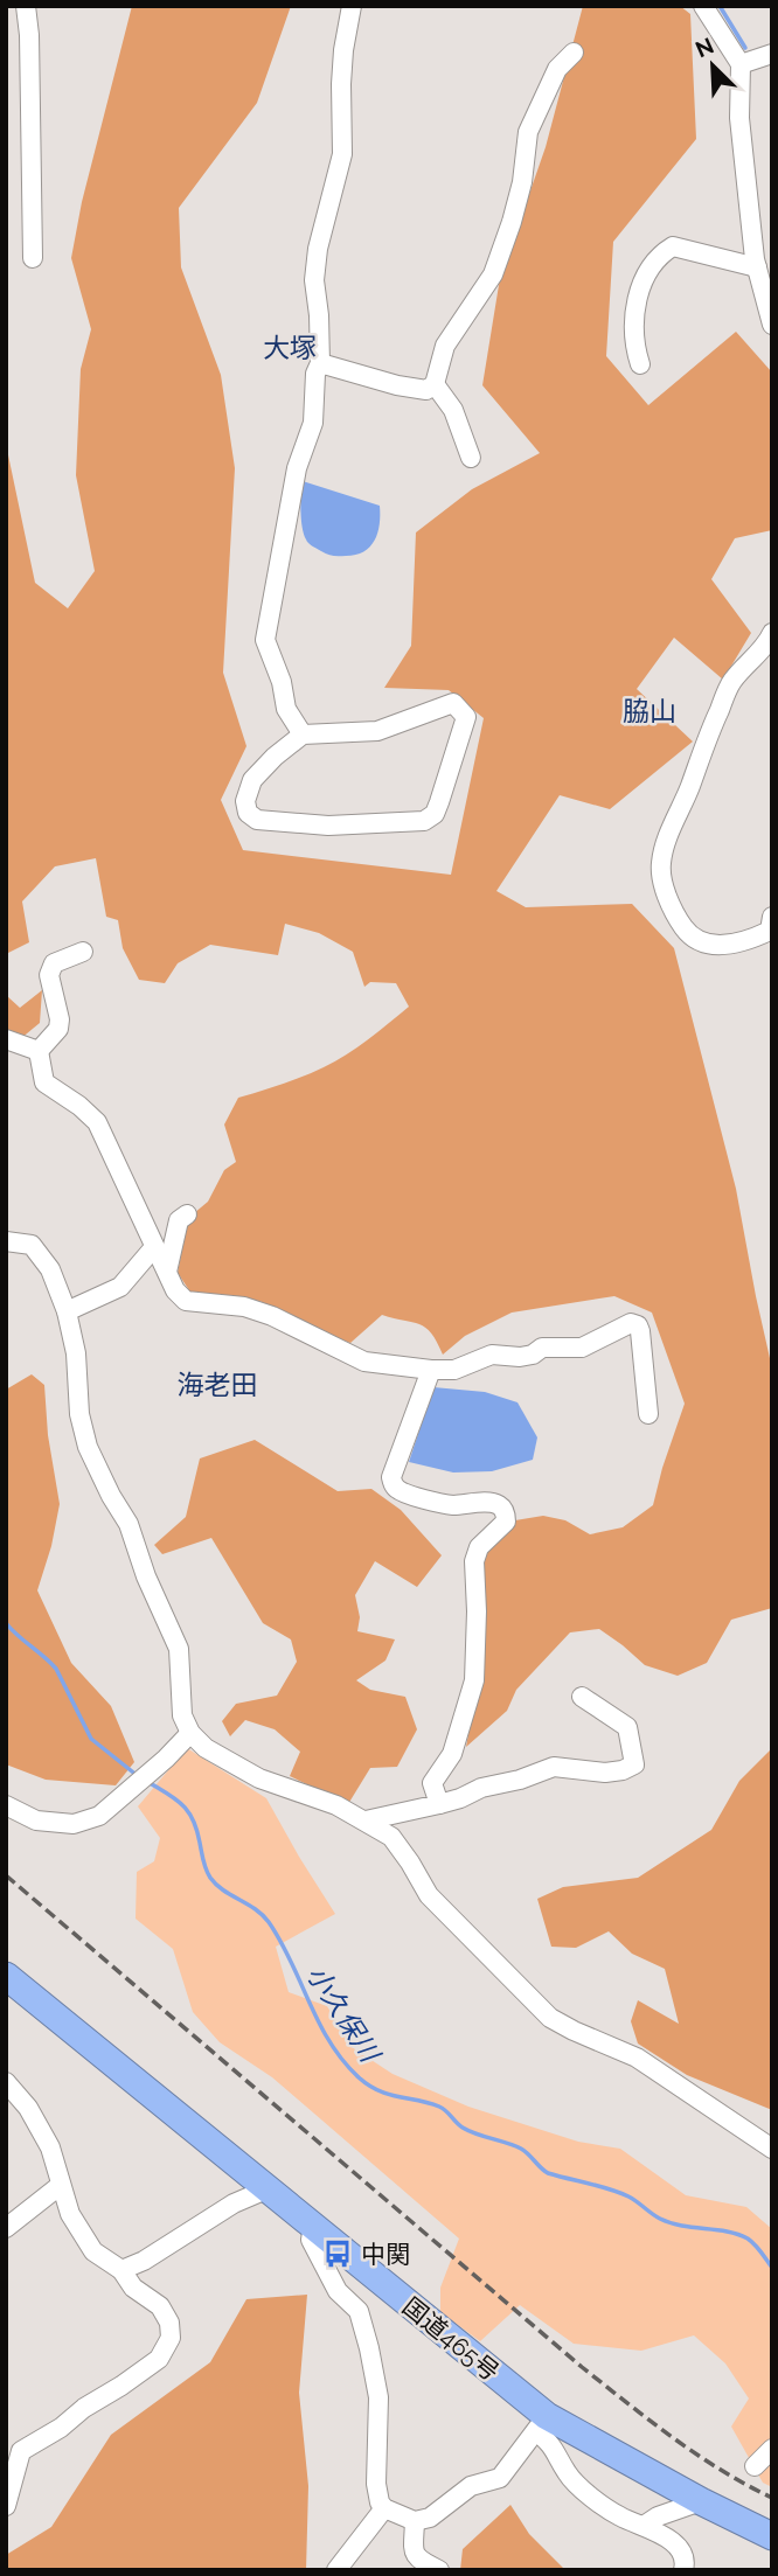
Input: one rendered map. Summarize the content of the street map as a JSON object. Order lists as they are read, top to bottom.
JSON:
{
  "streets": {
    "highway": ["国道465号"]
  },
  "districts": ["大塚", "脇山", "海老田"],
  "water": ["小久保川"],
  "places": {
    "bus stop": ["中関"]
  },
  "north": "top left"
}
